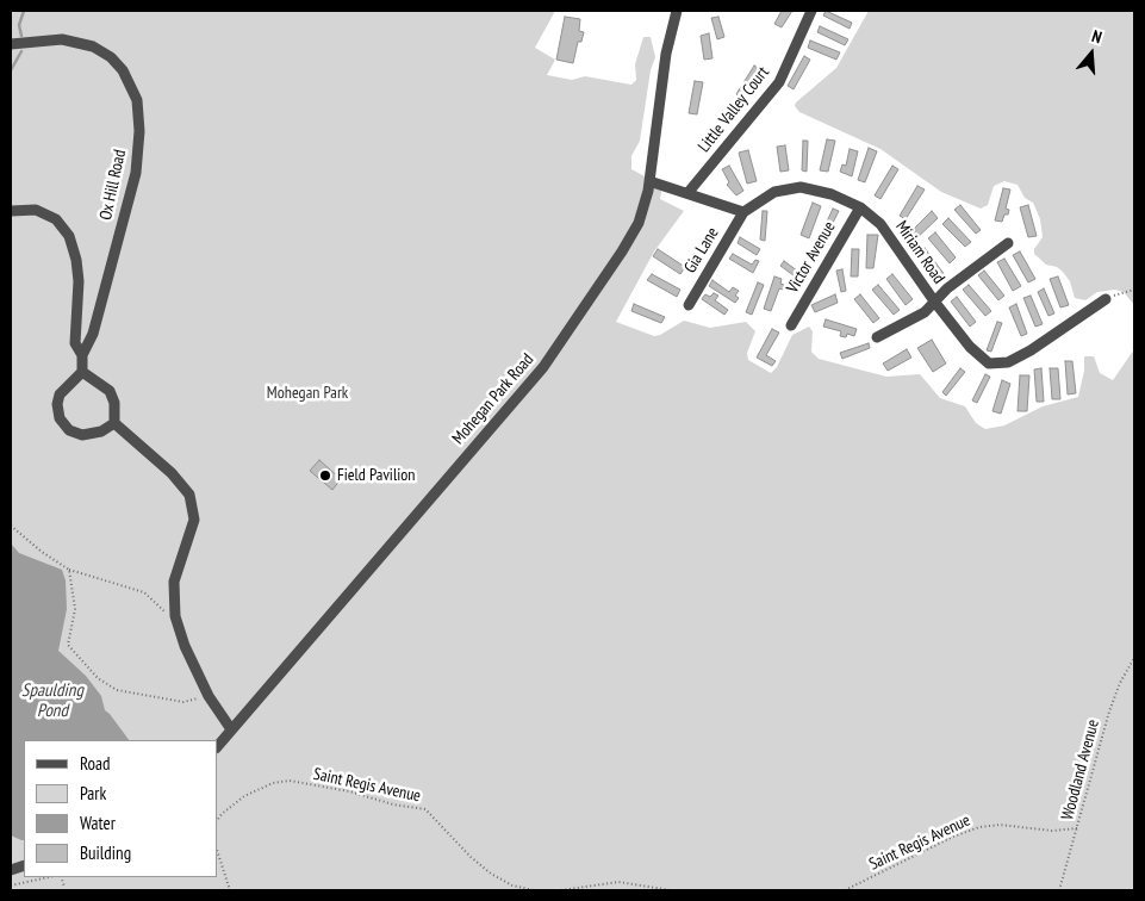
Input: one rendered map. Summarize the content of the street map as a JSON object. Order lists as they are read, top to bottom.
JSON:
{
  "streets": {
    "street": [
      "Little Valley Court",
      "Ox Hill Road",
      "Gia Lane",
      "Miriam Road",
      "Victor Avenue",
      "Mohegan Park Road"
    ],
    "path": ["Woodland Avenue", "Saint Regis Avenue"]
  },
  "crossings": [
    ["Gia Lane", "Miriam Road"],
    ["Miriam Road", "Victor Avenue"],
    ["Woodland Avenue", "Saint Regis Avenue"]
  ],
  "water": ["Spaulding Pond"],
  "parks": ["Mohegan Park"],
  "places": ["Field Pavilion"],
  "legend": [
    "Road",
    "Park",
    "Water",
    "Building"
  ],
  "north": "top"
}
